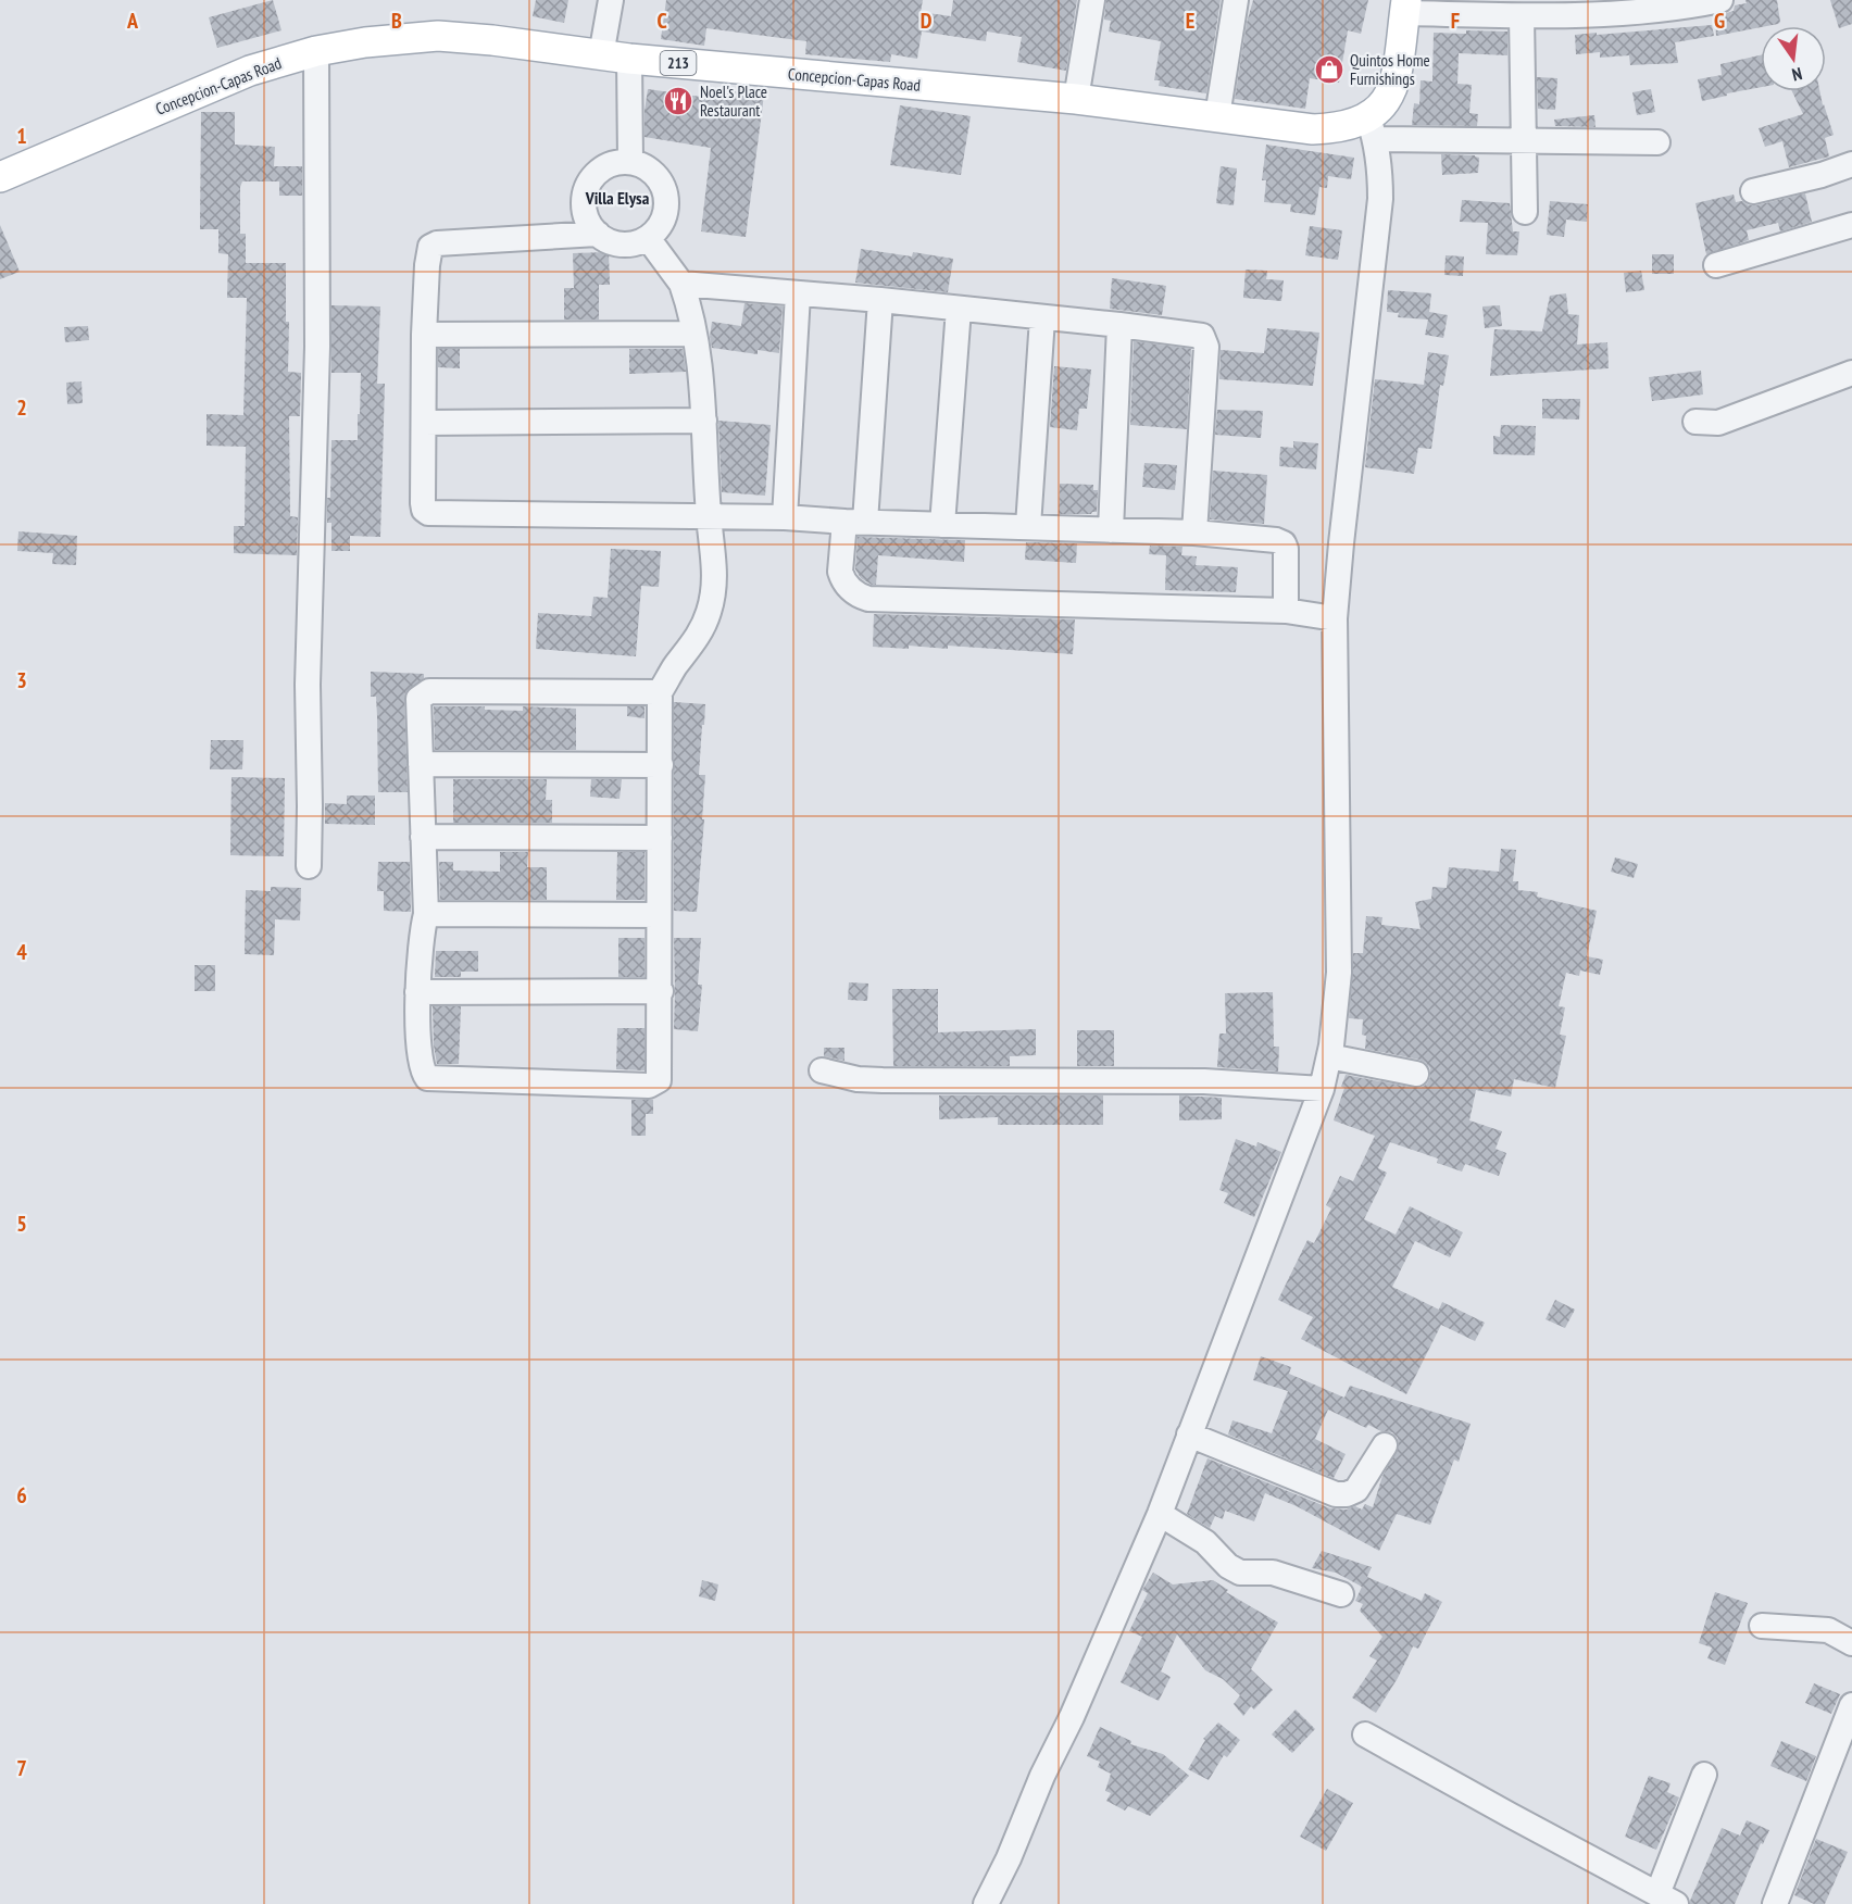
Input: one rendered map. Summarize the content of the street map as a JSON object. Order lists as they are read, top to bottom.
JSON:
{
  "streets": {
    "main road": ["213", "Concepcion-Capas Road"]
  },
  "districts": ["Villa Elysa"],
  "places": {
    "shop": ["Quintos Home Furnishings"],
    "restaurant": ["Noel's Place Restaurant"]
  },
  "north": "bottom",
  "grid": {
    "columns": [
      "A",
      "B",
      "C",
      "D",
      "E",
      "F",
      "G"
    ],
    "rows": [
      "1",
      "2",
      "3",
      "4",
      "5",
      "6",
      "7"
    ]
  }
}
